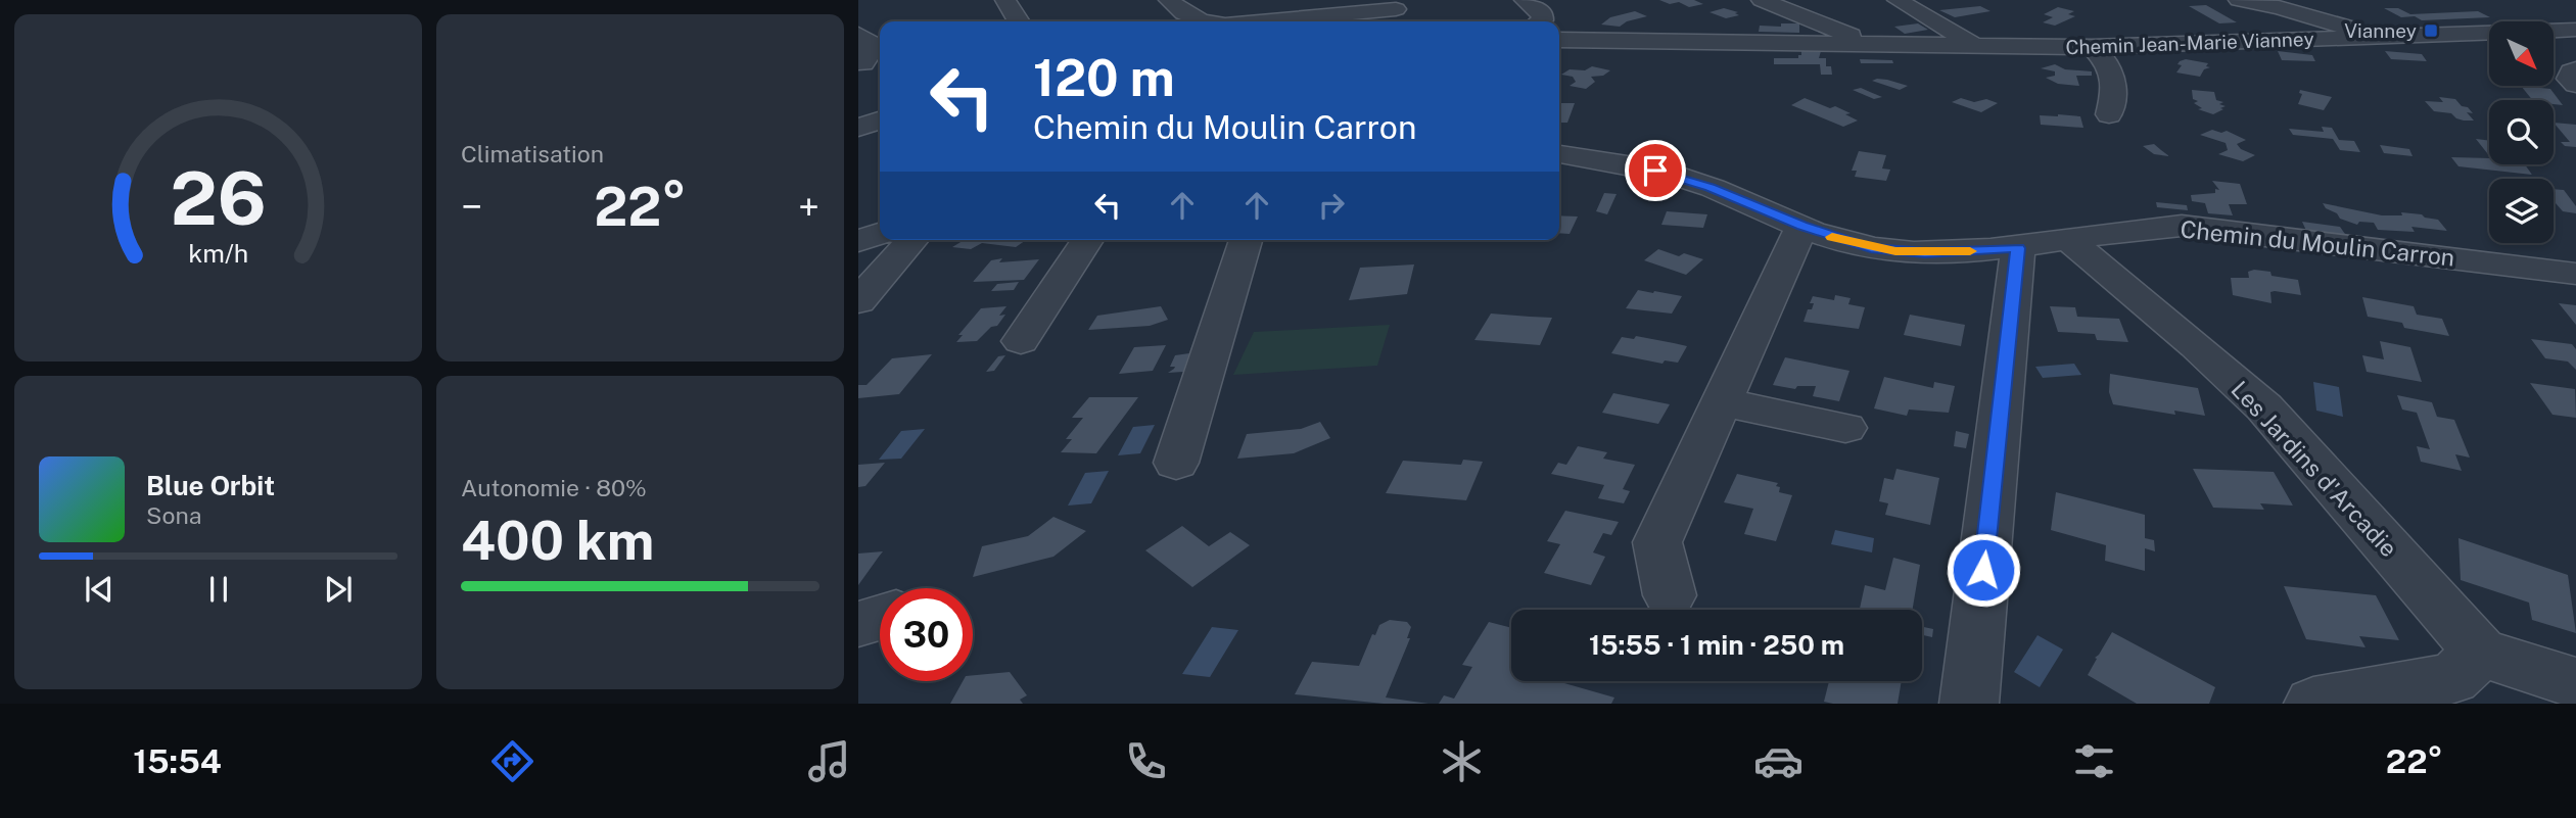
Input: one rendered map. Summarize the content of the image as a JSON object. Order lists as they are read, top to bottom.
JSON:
{
  "streets": {
    "street": ["Chemin Jean-Marie Vianney", "Chemin du Moulin Carron", "Les Jardins d'Arcadie"]
  },
  "crossings": [
    ["Chemin du Moulin Carron", "Les Jardins d'Arcadie"]
  ],
  "places": {
    "transit": ["Vianney"]
  },
  "north": "bottom right",
  "page": {
    "tile": [
      "Climatisation",
      ["Autonomie · 80%", "400 km"]
    ],
    "turn": ["120 m", "Chemin du Moulin Carron"],
    "heat": ["−", "22°", "+"],
    "song": ["Blue Orbit", "Sona"],
    "limit": "30",
    "trip": "15:55 · 1 min · 250 m",
    "tabs": ["15:54", "22°"],
    "gauge": ["26", "km/h"]
  }
}
